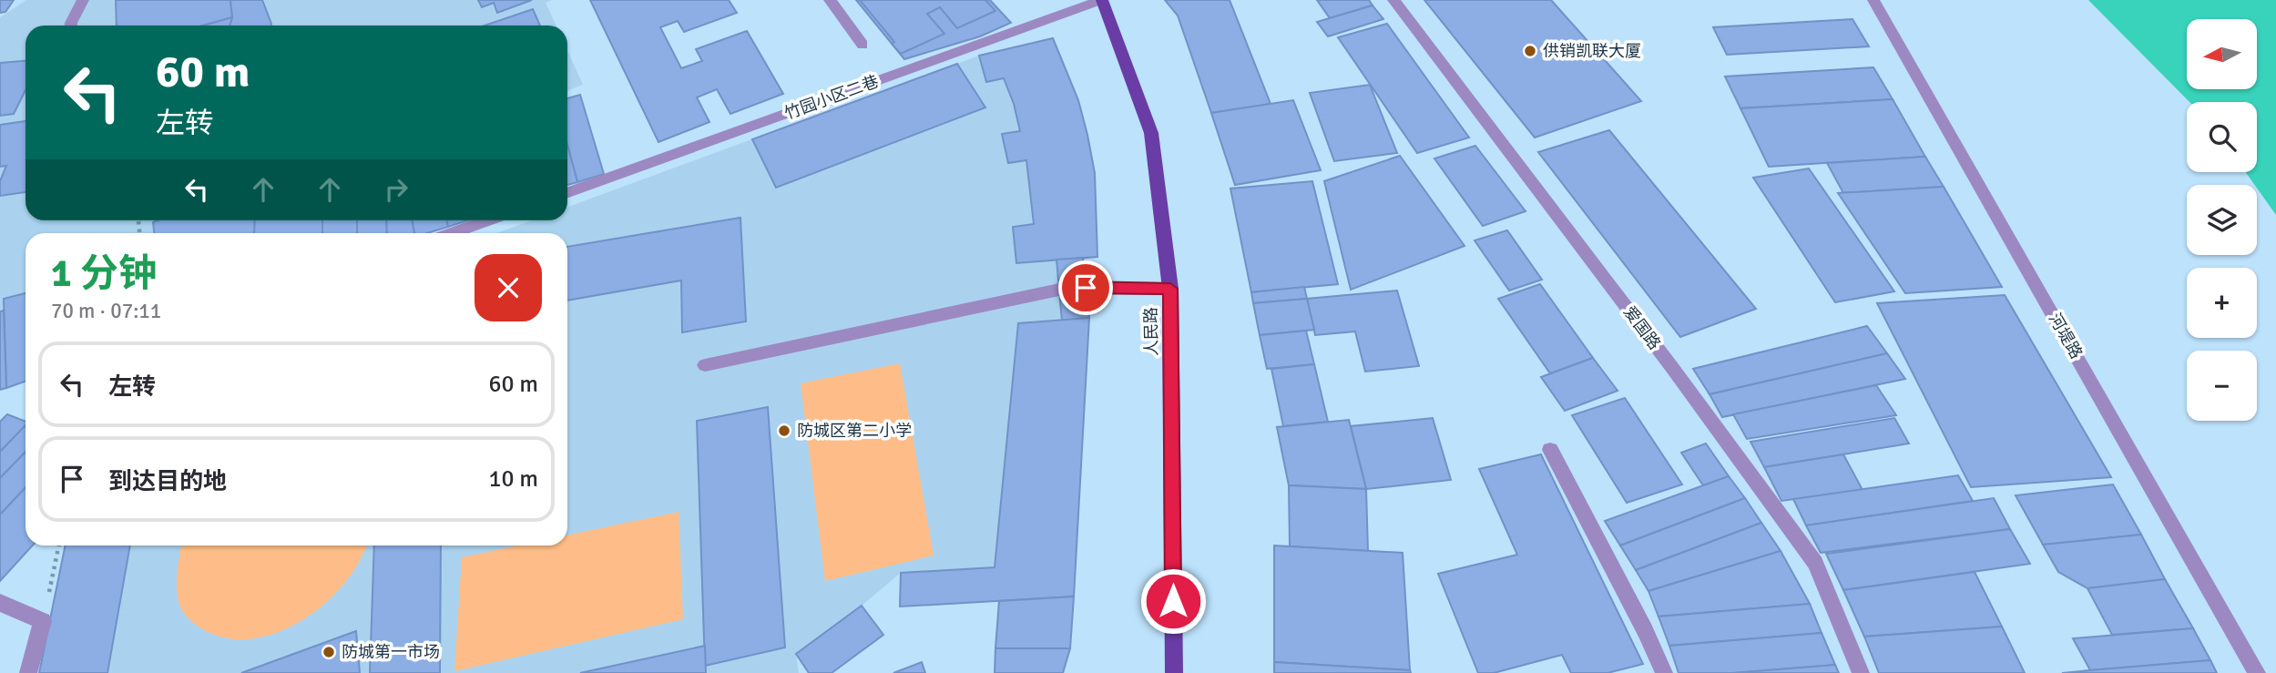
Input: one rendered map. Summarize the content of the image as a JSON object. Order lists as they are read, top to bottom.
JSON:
{
  "streets": {
    "main road": ["人民路"],
    "street": ["竹园小区二巷", "爱国路", "河堤路"]
  },
  "crossings": [
    ["竹园小区二巷", "人民路"]
  ],
  "places": ["供销凯联大厦", "防城区第二小学", "防城第一市场"],
  "north": "left",
  "page": {
    "map_buttons": ["+", "−"],
    "turn": ["60 m", "左转"],
    "heading": ["1 分钟", "70 m · 07:11"],
    "list": [
      {
        "name": "左转",
        "value": "60 m"
      },
      {
        "name": "到达目的地",
        "value": "10 m"
      }
    ]
  }
}
